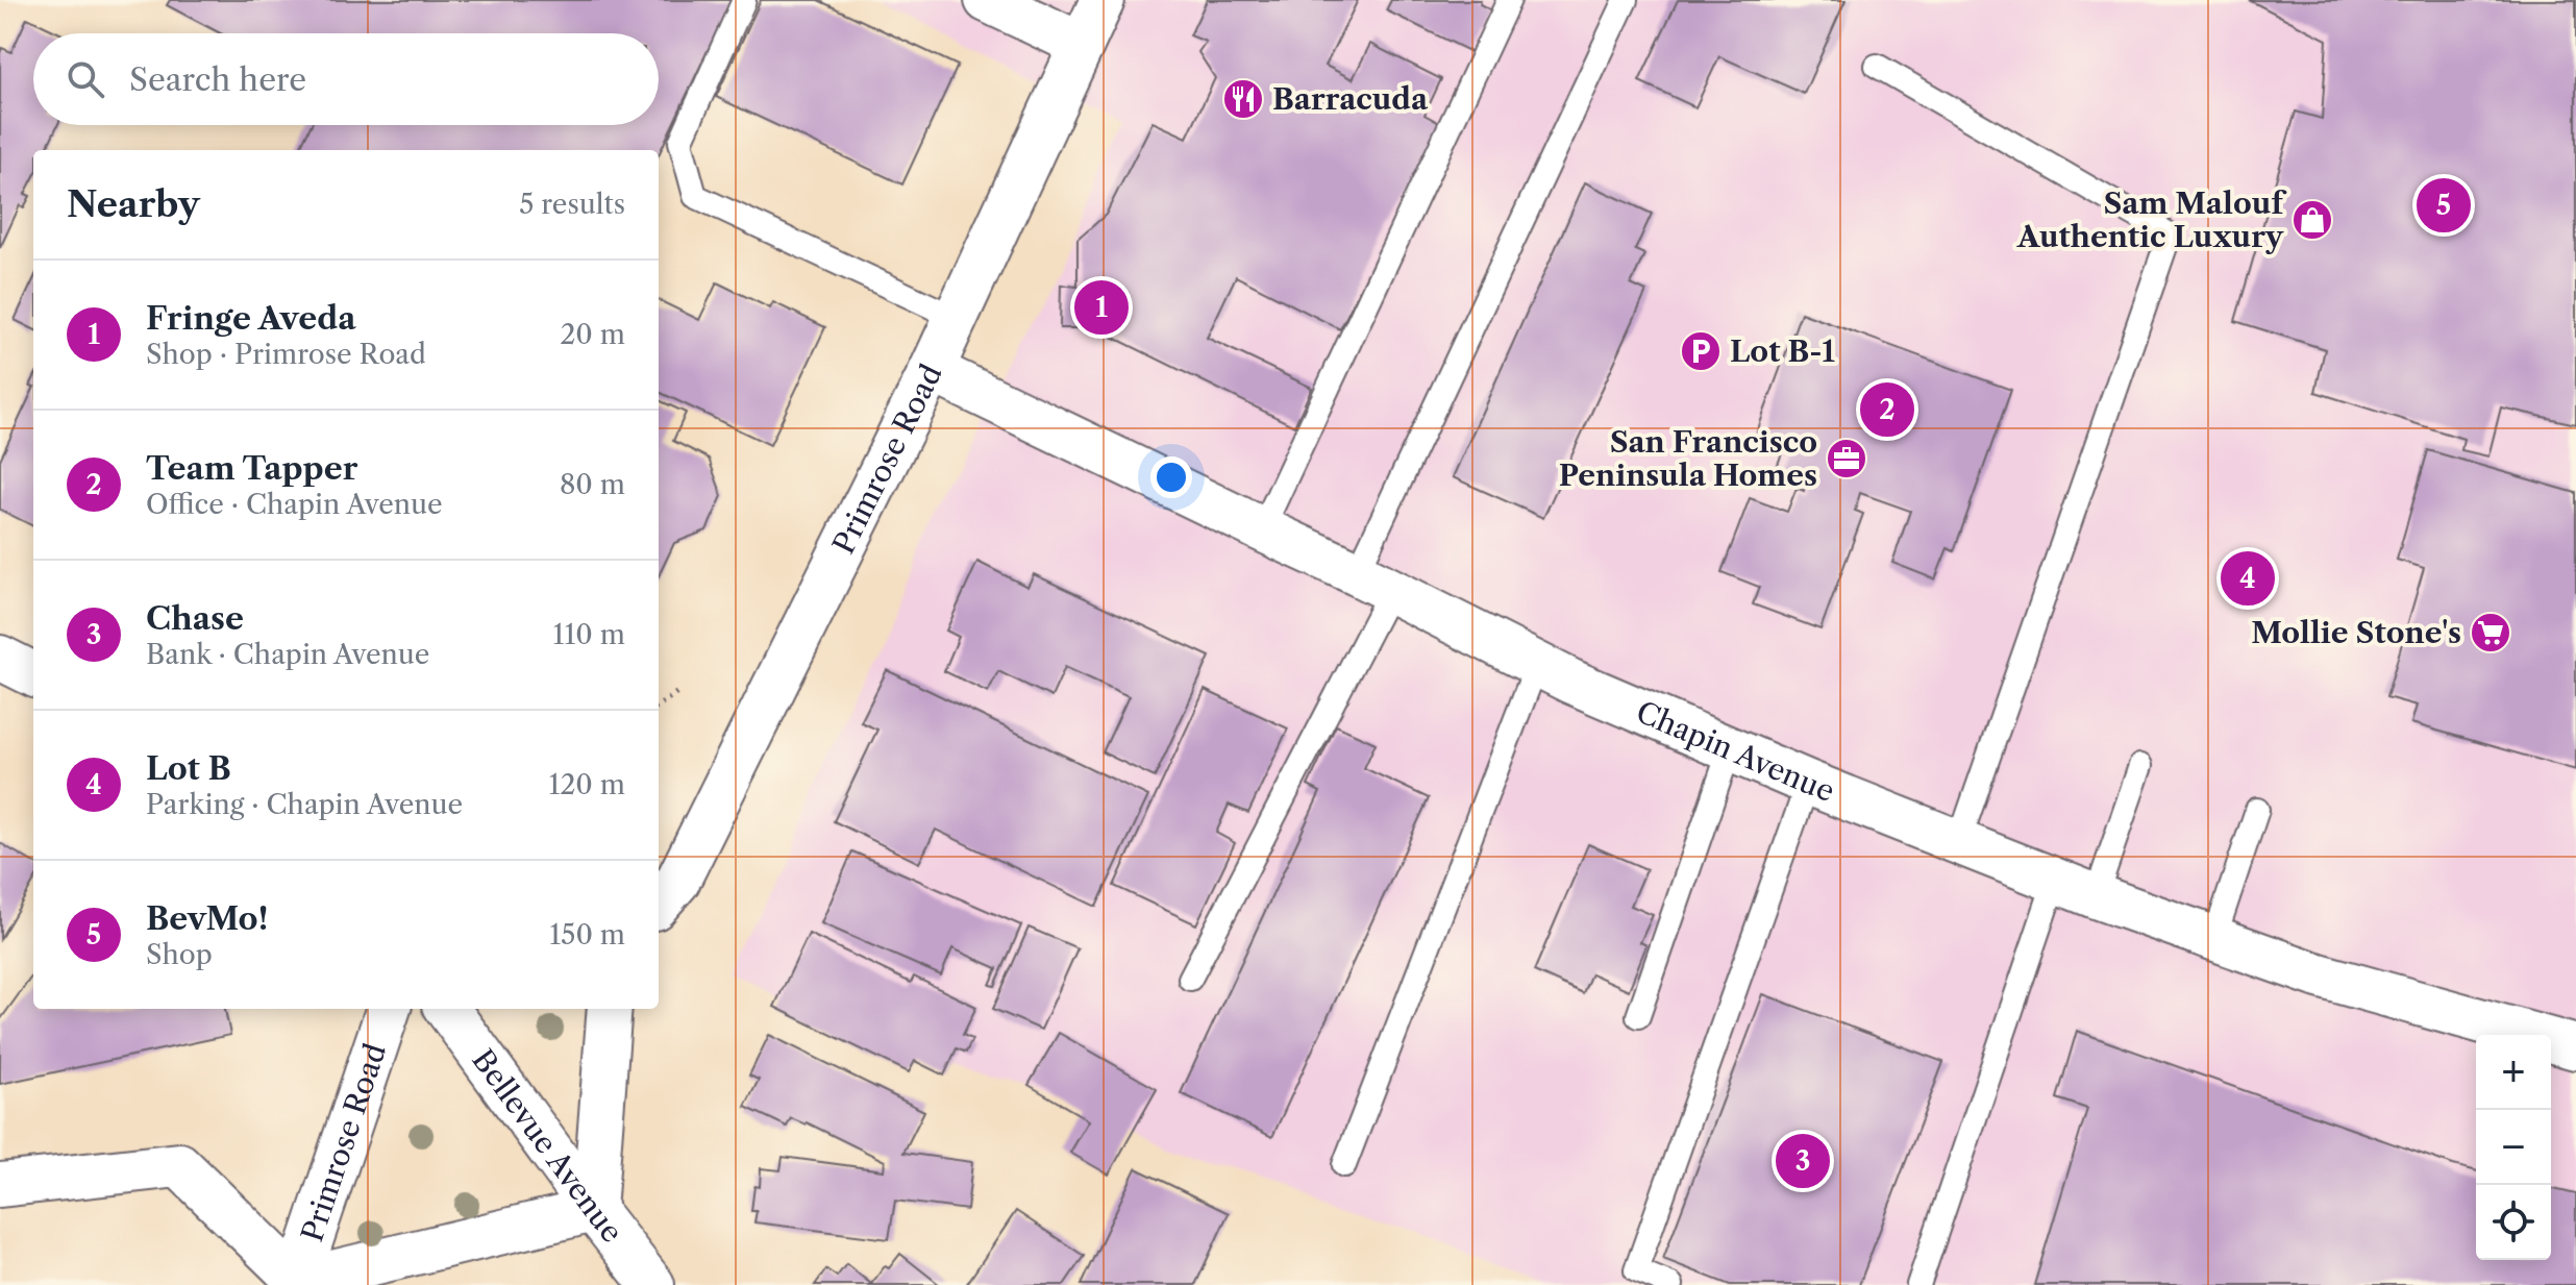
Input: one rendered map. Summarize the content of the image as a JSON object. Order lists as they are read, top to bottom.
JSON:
{
  "streets": {
    "street": ["Primrose Road", "Chapin Avenue", "Bellevue Avenue"]
  },
  "crossings": [
    ["Primrose Road", "Chapin Avenue"],
    ["Primrose Road", "Bellevue Avenue"]
  ],
  "places": {
    "restaurant": ["Barracuda"],
    "shop": ["Sam Malouf Authentic Luxury"],
    "parking": ["Lot B-1"],
    "office": ["San Francisco Peninsula Homes"],
    "supermarket": ["Mollie Stone's"]
  },
  "page": {
    "search": "Search here",
    "heading": ["Nearby", "5 results"],
    "pins": [
      "5",
      "1",
      "2",
      "4",
      "3"
    ],
    "list": [
      {
        "mark": "1",
        "name": "Fringe Aveda",
        "note": "Shop · Primrose Road",
        "value": "20 m"
      },
      {
        "mark": "2",
        "name": "Team Tapper",
        "note": "Office · Chapin Avenue",
        "value": "80 m"
      },
      {
        "mark": "3",
        "name": "Chase",
        "note": "Bank · Chapin Avenue",
        "value": "110 m"
      },
      {
        "mark": "4",
        "name": "Lot B",
        "note": "Parking · Chapin Avenue",
        "value": "120 m"
      },
      {
        "mark": "5",
        "name": "BevMo!",
        "note": "Shop",
        "value": "150 m"
      }
    ],
    "map_buttons": ["+", "−"]
  }
}
